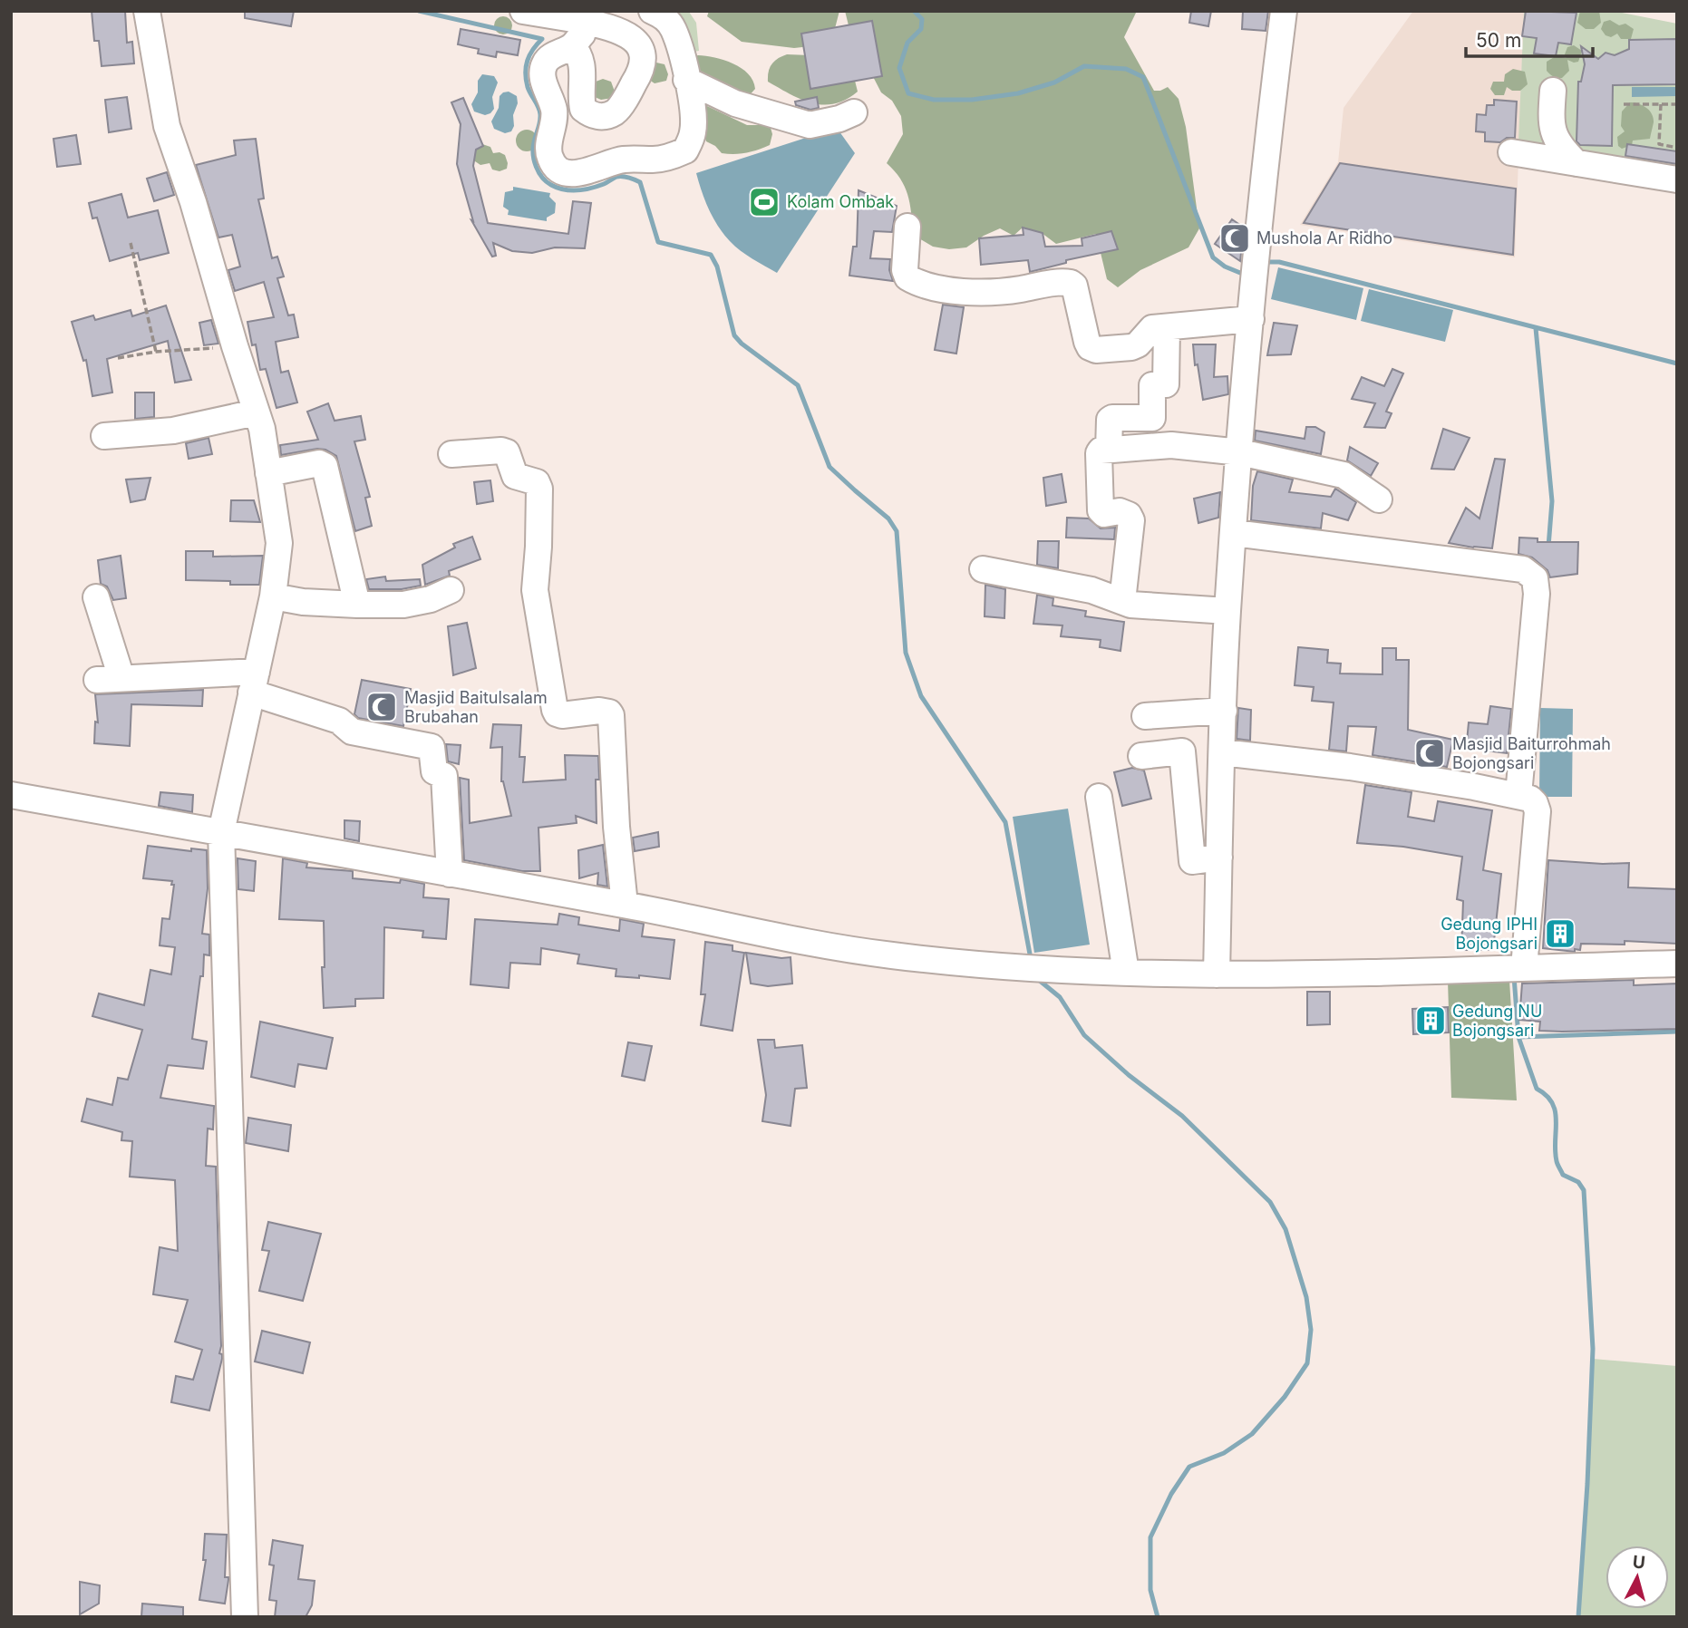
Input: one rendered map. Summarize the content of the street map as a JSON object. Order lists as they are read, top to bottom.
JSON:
{
  "places": {
    "sports": ["Kolam Ombak"],
    "mosque": ["Mushola Ar Ridho", "Masjid Baitulsalam Brubahan", "Masjid Baiturrohmah Bojongsari"],
    "building": ["Gedung IPHI Bojongsari", "Gedung NU Bojongsari"]
  },
  "scale_bar": "50 m",
  "north": "top"
}
